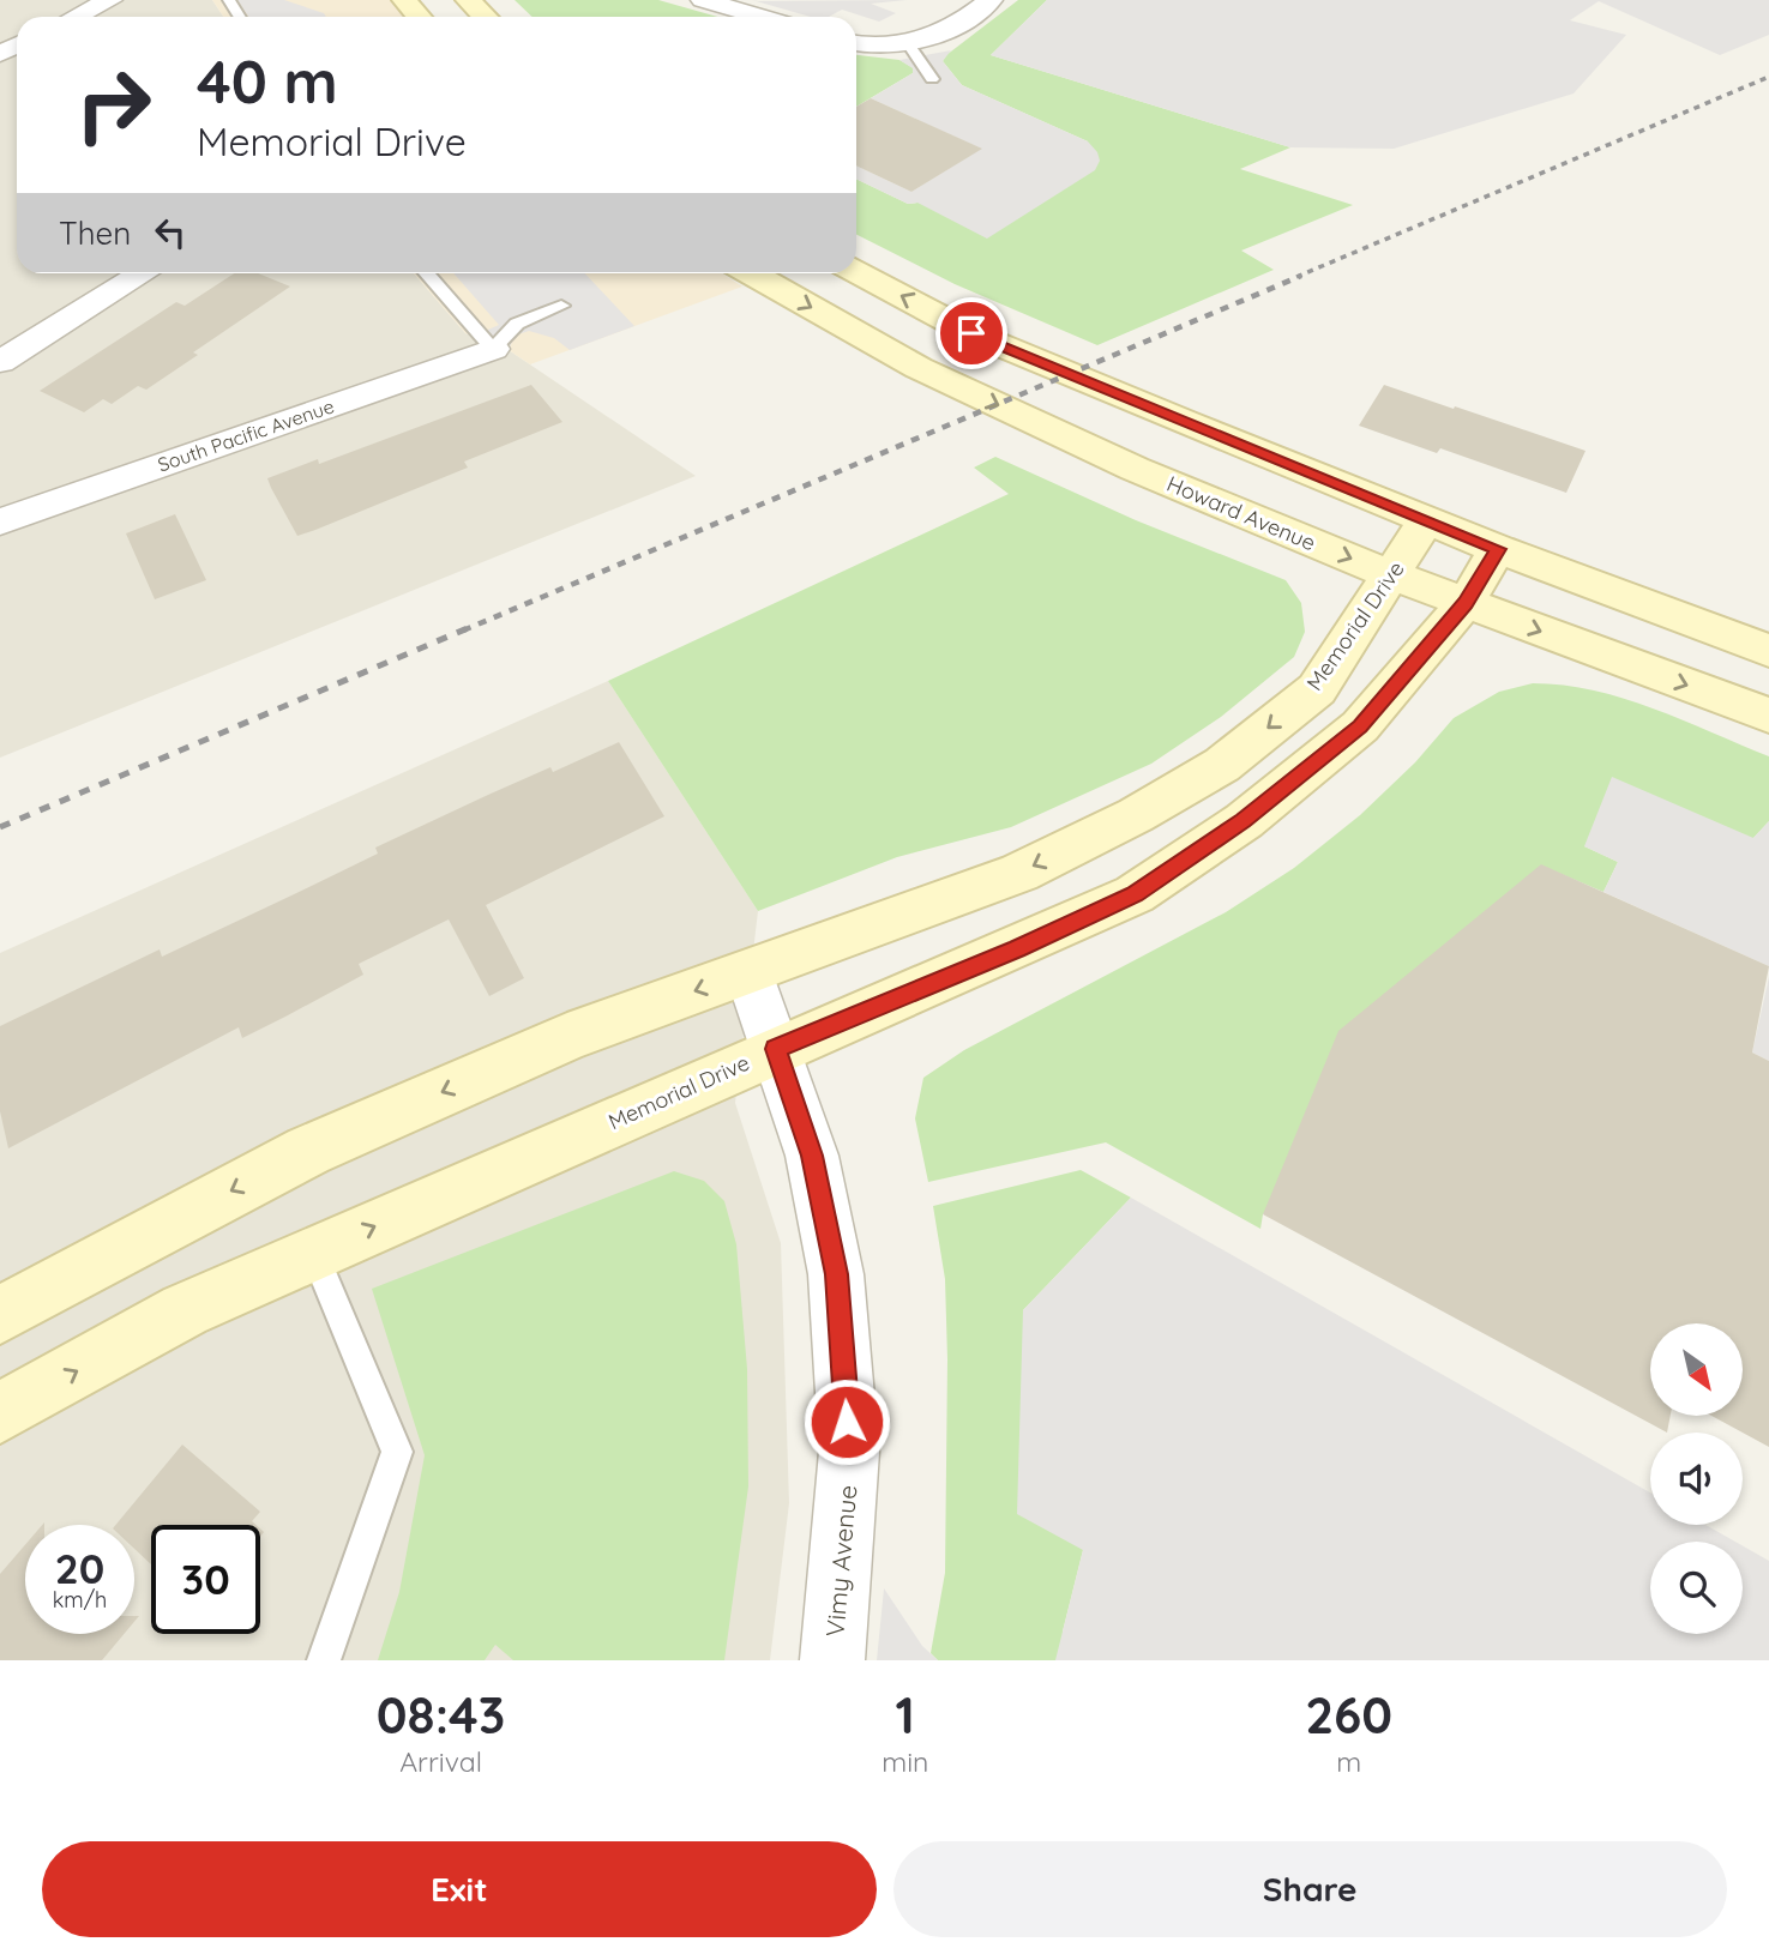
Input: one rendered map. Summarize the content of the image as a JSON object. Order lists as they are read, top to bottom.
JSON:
{
  "streets": {
    "main road": ["Howard Avenue", "Memorial Drive"],
    "street": ["South Pacific Avenue", "Vimy Avenue"]
  },
  "crossings": [
    ["Howard Avenue", "Memorial Drive"],
    ["Memorial Drive", "Vimy Avenue"]
  ],
  "north": "bottom right",
  "page": {
    "turn": ["40 m", "Memorial Drive"],
    "then": "Then",
    "speed": "20 km/h",
    "limit": "30",
    "eta": [
      "08:43",
      "Arrival",
      "1",
      "min",
      "260",
      "m"
    ],
    "buttons": ["Exit", "Share"]
  }
}
